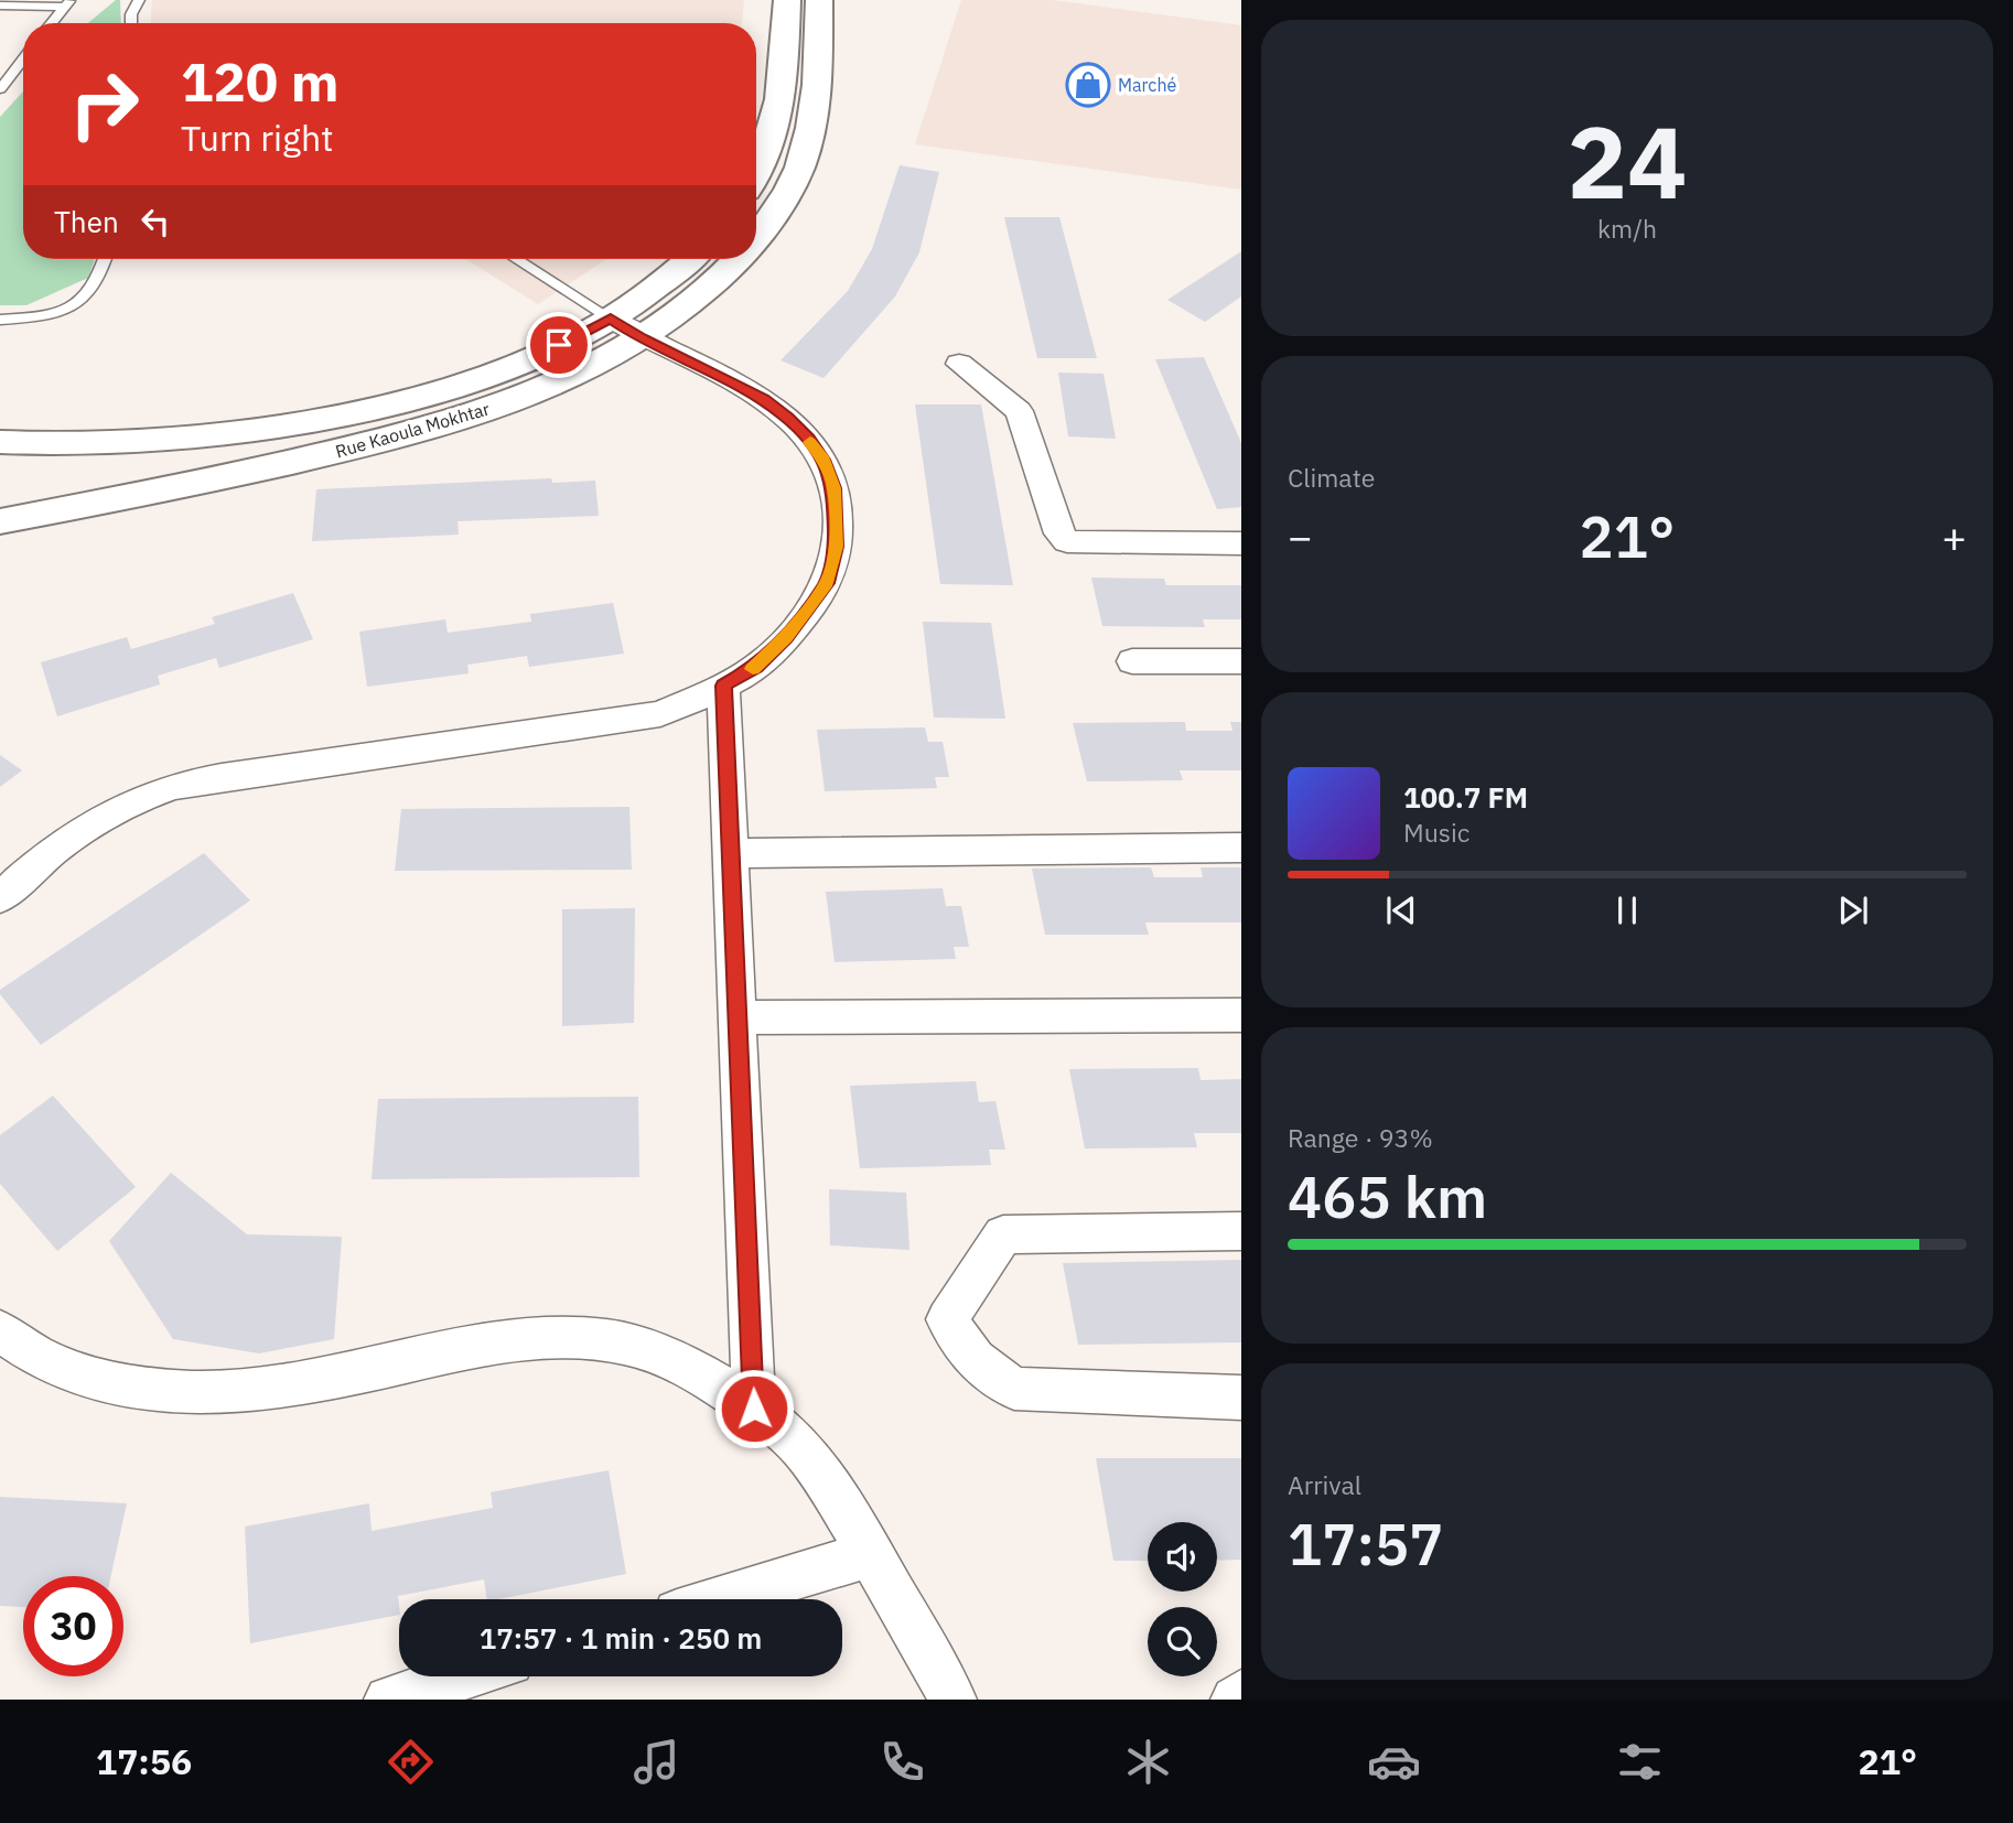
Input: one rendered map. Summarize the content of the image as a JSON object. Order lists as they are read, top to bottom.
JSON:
{
  "streets": {
    "main road": ["Rue Kaoula Mokhtar"]
  },
  "places": {
    "shop": ["Marché"]
  },
  "page": {
    "tile": [
      ["24", "km/h"],
      "Climate",
      ["Range · 93%", "465 km"],
      ["Arrival", "17:57"]
    ],
    "turn": ["120 m", "Turn right"],
    "then": "Then",
    "heat": ["−", "21°", "+"],
    "song": ["100.7 FM", "Music"],
    "limit": "30",
    "trip": "17:57 · 1 min · 250 m",
    "tabs": ["17:56", "21°"]
  }
}
